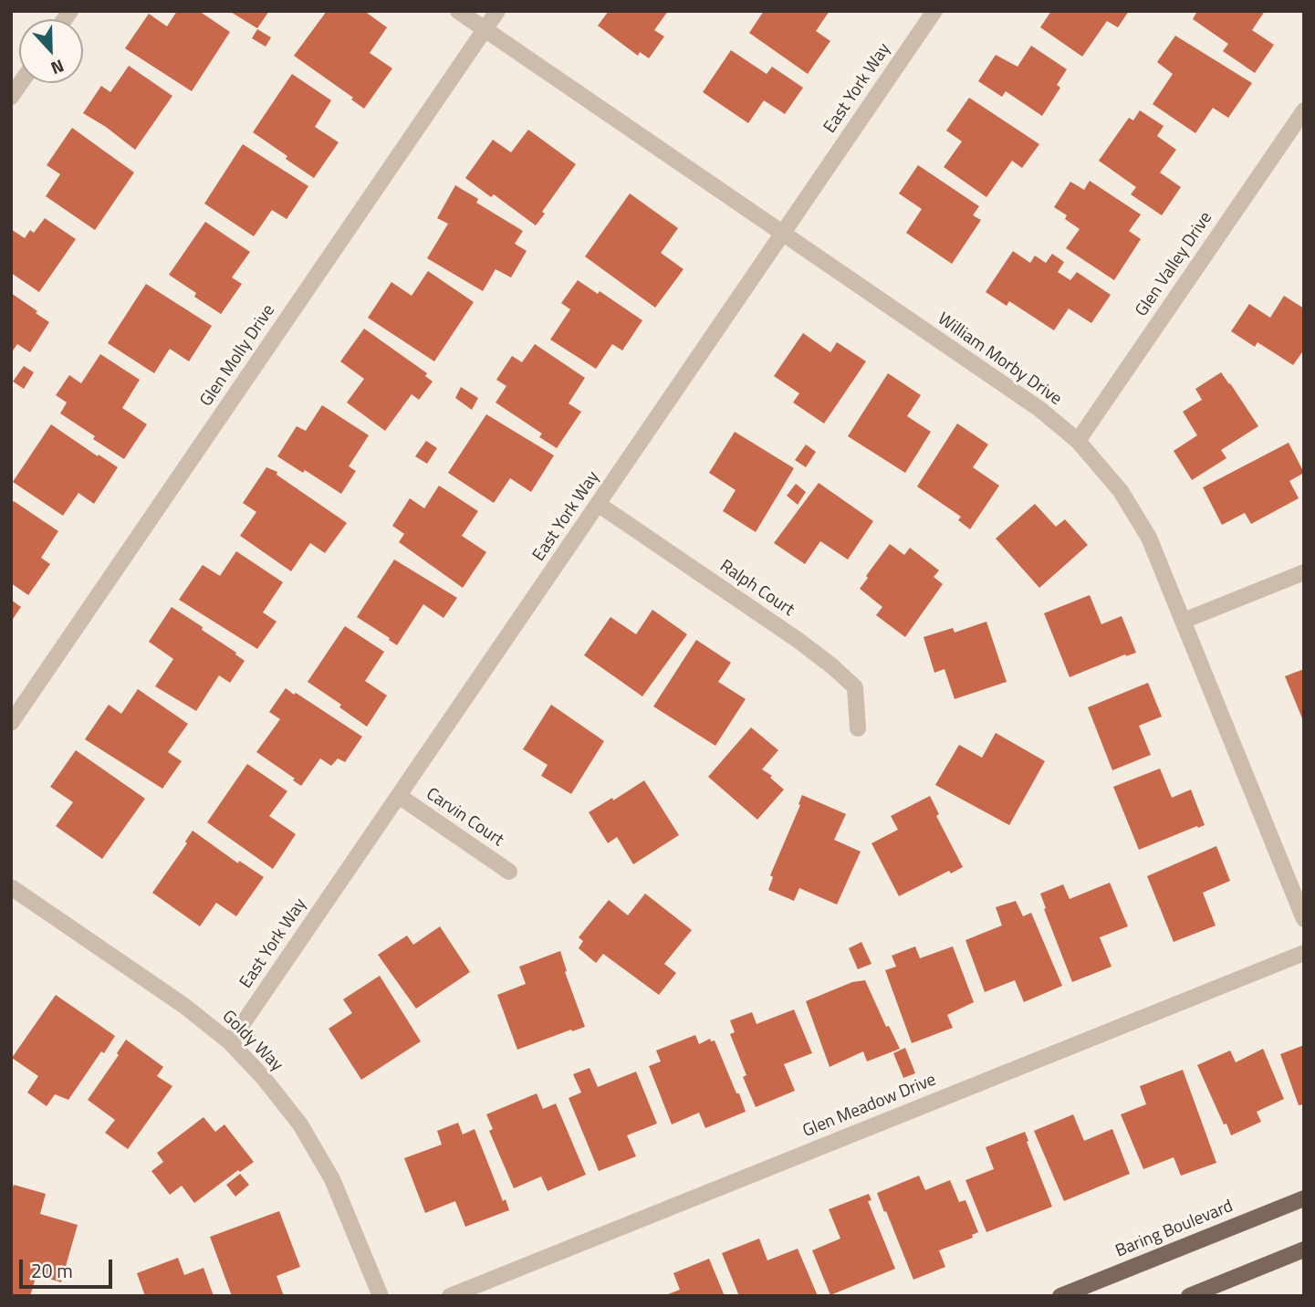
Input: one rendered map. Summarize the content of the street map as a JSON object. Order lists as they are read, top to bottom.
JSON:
{
  "streets": {
    "main road": ["Baring Boulevard"],
    "street": [
      "East York Way",
      "Glen Valley Drive",
      "Glen Molly Drive",
      "William Morby Drive",
      "Ralph Court",
      "Carvin Court",
      "Goldy Way",
      "Glen Meadow Drive"
    ]
  },
  "crossings": [
    ["East York Way", "William Morby Drive"],
    ["East York Way", "Ralph Court"],
    ["East York Way", "Carvin Court"],
    ["East York Way", "Goldy Way"],
    ["Glen Valley Drive", "William Morby Drive"],
    ["Glen Molly Drive", "William Morby Drive"]
  ],
  "scale_bar": "20 m",
  "north": "bottom"
}
